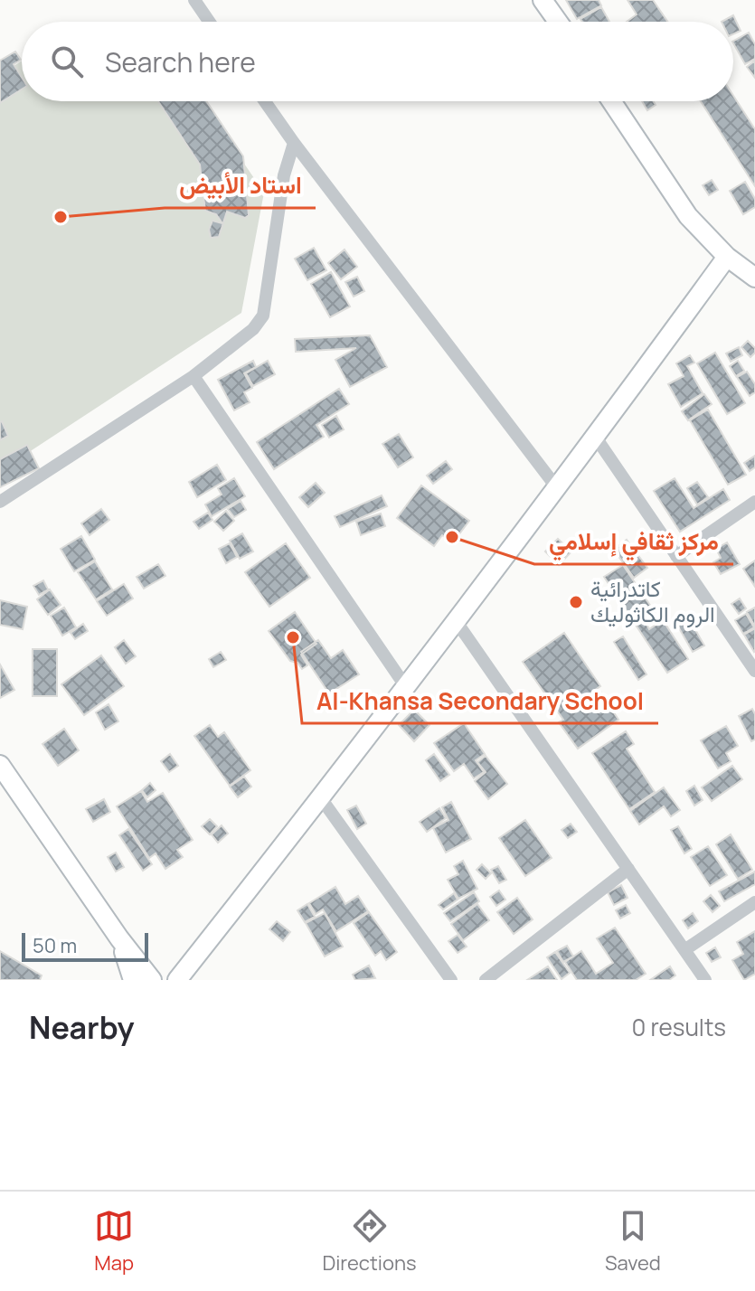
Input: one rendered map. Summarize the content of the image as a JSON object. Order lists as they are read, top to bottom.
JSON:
{
  "places": [
    "استاد الأبيض",
    "مركز ثقافي إسلامي",
    "كاتدرائية الروم الكاثوليك",
    "Al-Khansa Secondary School"
  ],
  "scale_bar": "50 m",
  "page": {
    "search": "Search here",
    "scale": "50 m",
    "heading": ["Nearby", "0 results"],
    "nav": ["Map", "Directions", "Saved"]
  }
}
